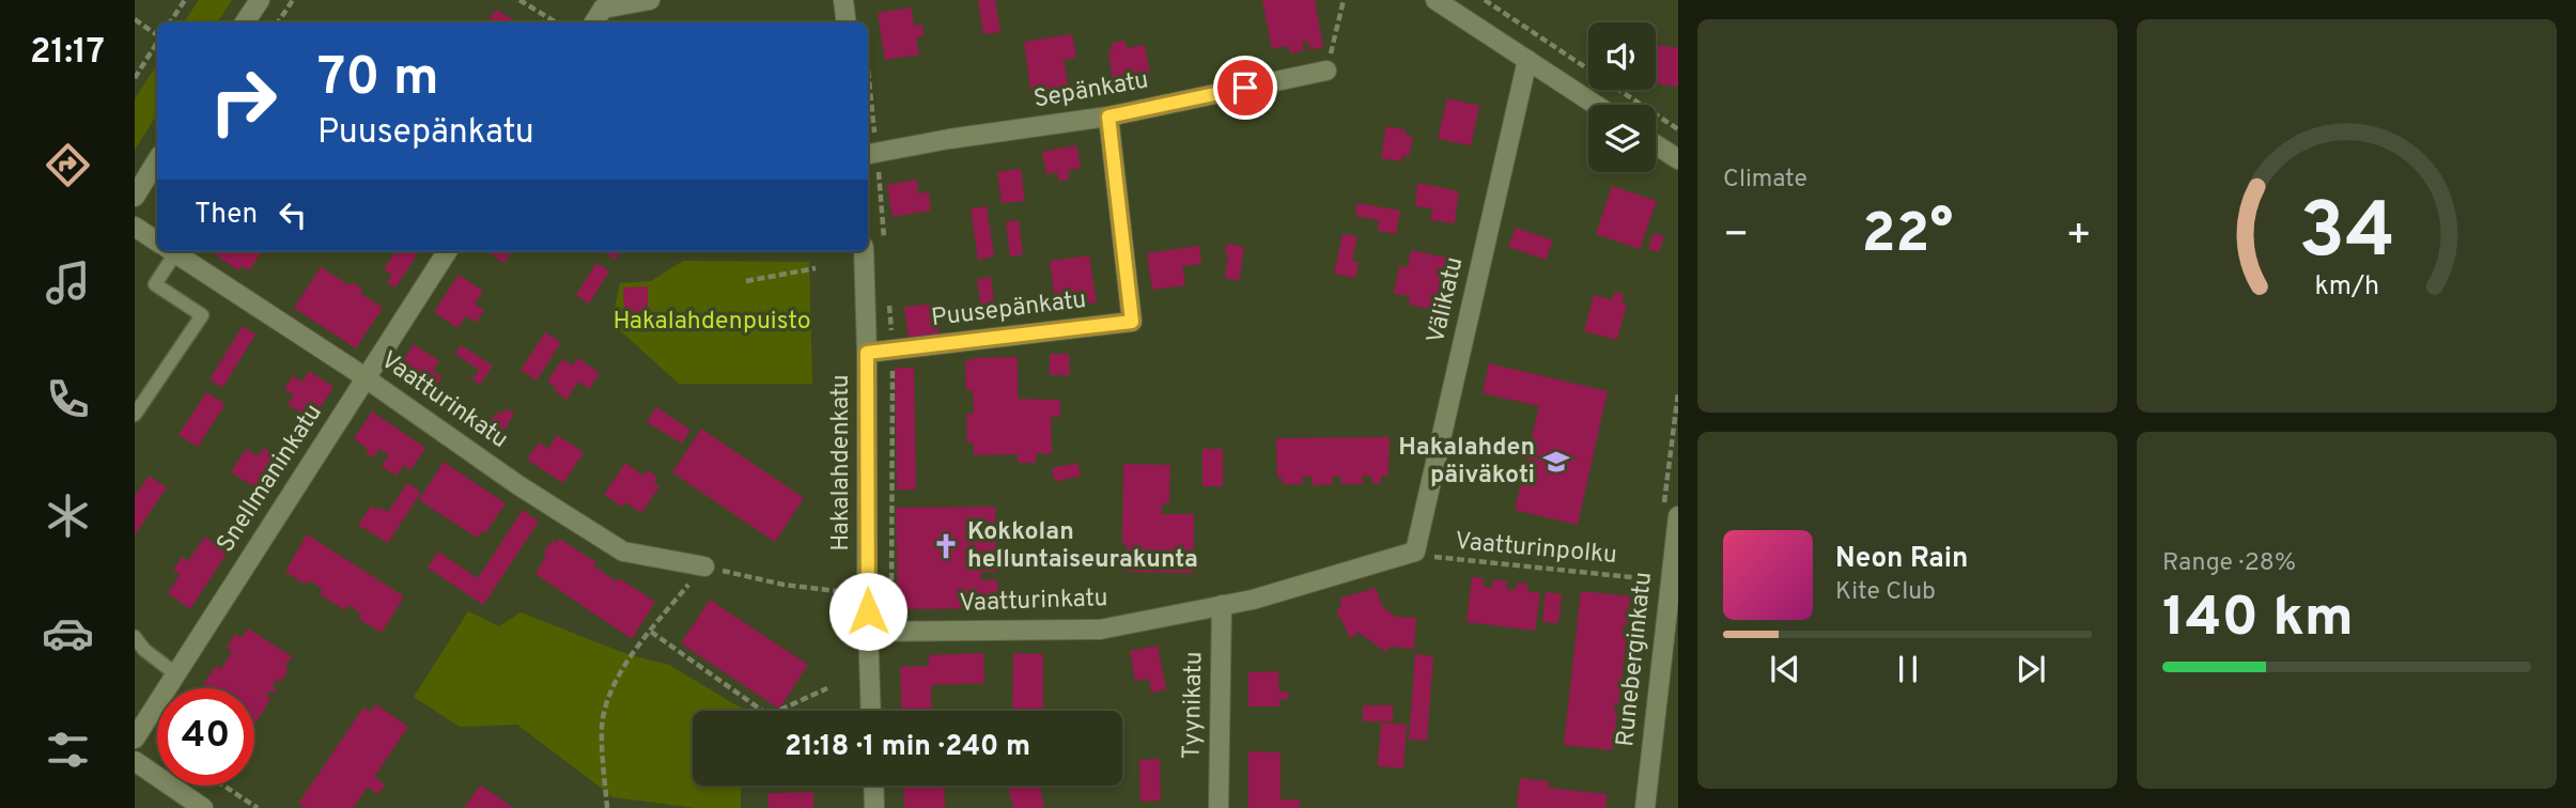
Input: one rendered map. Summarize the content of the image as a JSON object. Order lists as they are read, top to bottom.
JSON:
{
  "streets": {
    "street": [
      "Sepänkatu",
      "Välikatu",
      "Puusepänkatu",
      "Vaatturinkatu",
      "Hakalahdenkatu",
      "Snellmaninkatu",
      "Runeberginkatu",
      "Tyynikatu"
    ],
    "path": ["Vaatturinpolku"]
  },
  "crossings": [
    ["Sepänkatu", "Puusepänkatu"],
    ["Välikatu", "Vaatturinkatu"],
    ["Välikatu", "Vaatturinpolku"],
    ["Puusepänkatu", "Hakalahdenkatu"],
    ["Vaatturinkatu", "Hakalahdenkatu"],
    ["Vaatturinkatu", "Snellmaninkatu"],
    ["Vaatturinkatu", "Vaatturinpolku"],
    ["Vaatturinkatu", "Tyynikatu"]
  ],
  "parks": ["Hakalahdenpuisto"],
  "places": {
    "school or university": ["Hakalahden päiväkoti"],
    "church": ["Kokkolan helluntaiseurakunta"]
  },
  "page": {
    "tabs": "21:17",
    "tile": [
      "Climate",
      ["Range · 28%", "140 km"]
    ],
    "turn": ["70 m", "Puusepänkatu"],
    "then": "Then",
    "heat": ["−", "22°", "+"],
    "song": ["Neon Rain", "Kite Club"],
    "limit": "40",
    "trip": "21:18 · 1 min · 240 m",
    "gauge": ["34", "km/h"]
  }
}
